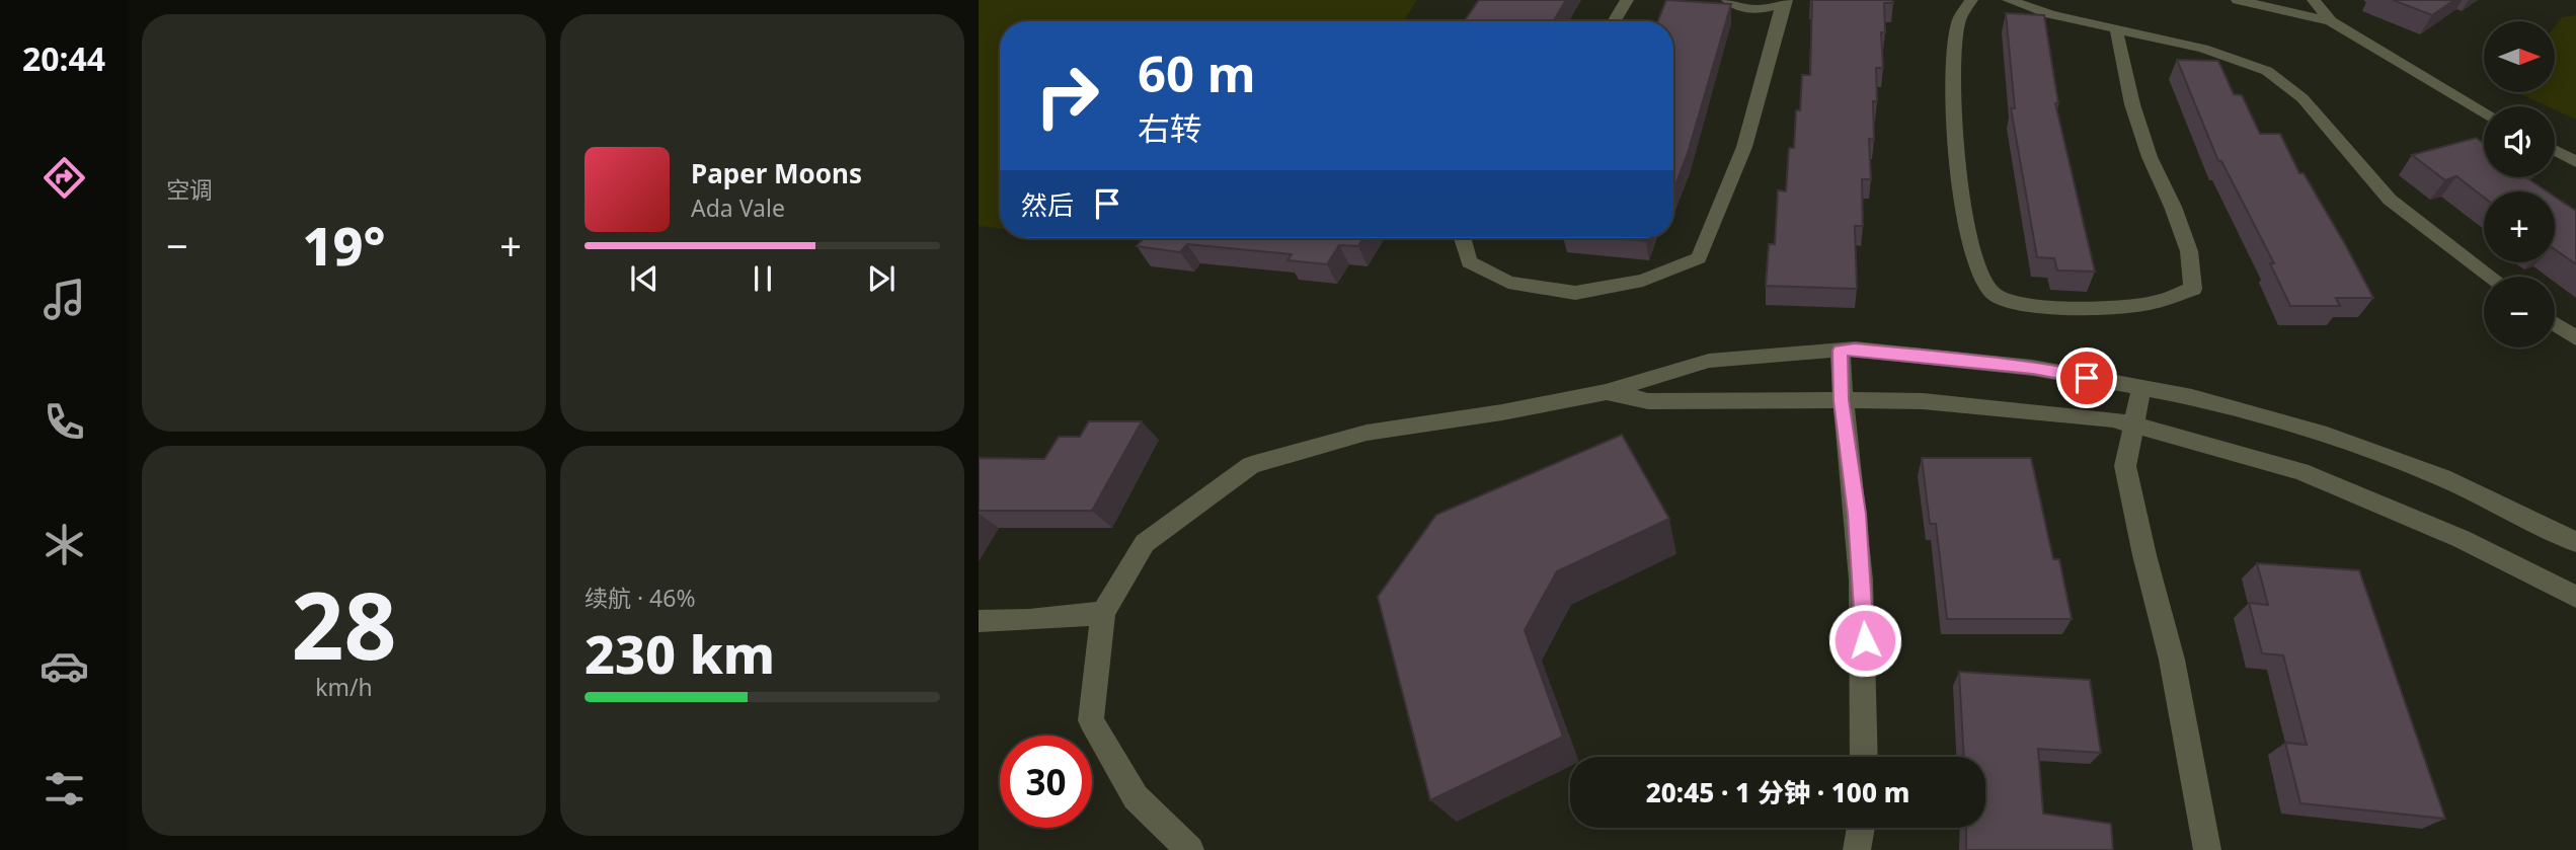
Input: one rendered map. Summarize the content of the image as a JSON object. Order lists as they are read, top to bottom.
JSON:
{
  "north": "right",
  "page": {
    "tabs": "20:44",
    "tile": [
      "空调",
      ["28", "km/h"],
      ["续航 · 46%", "230 km"]
    ],
    "map_buttons": ["+", "−"],
    "turn": ["60 m", "右转"],
    "song": ["Paper Moons", "Ada Vale"],
    "then": "然后",
    "heat": ["−", "19°", "+"],
    "limit": "30",
    "trip": "20:45 · 1 分钟 · 100 m"
  }
}
